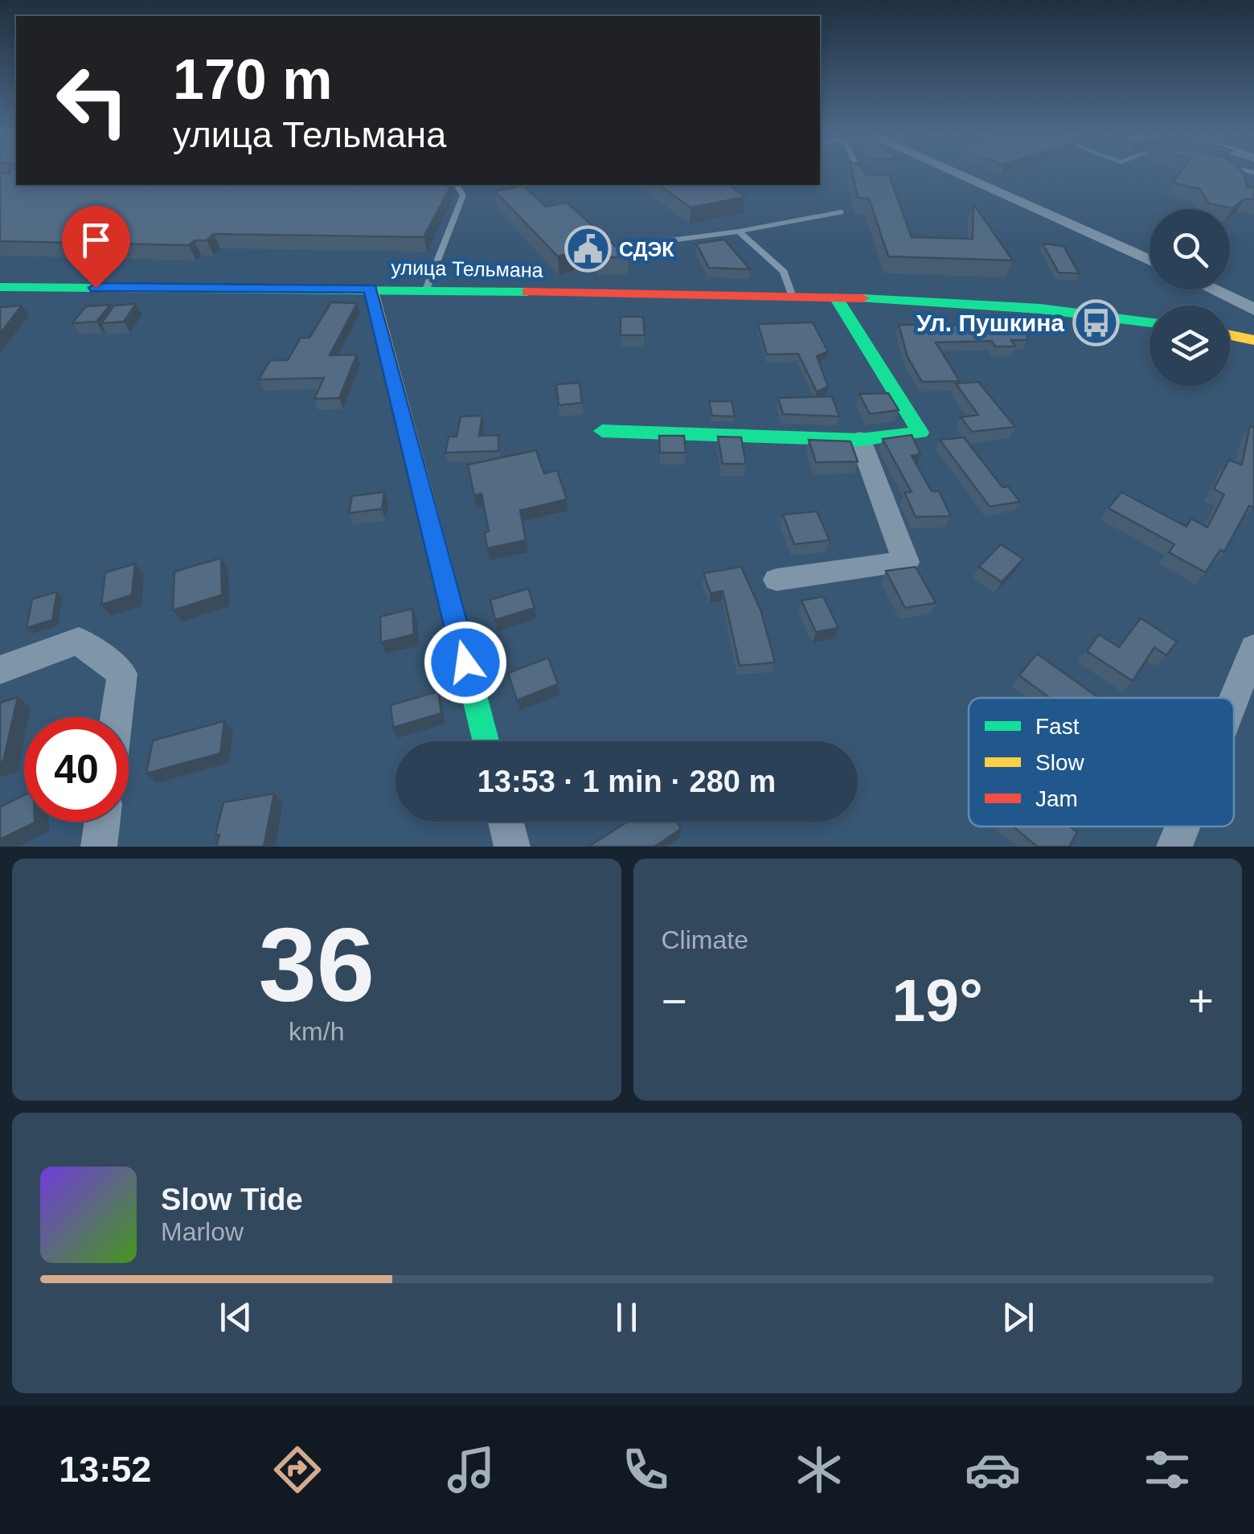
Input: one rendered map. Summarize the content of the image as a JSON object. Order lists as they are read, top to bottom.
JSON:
{
  "streets": {
    "main road": ["улица Тельмана"]
  },
  "places": {
    "public building": ["СДЭК"],
    "bus stop": ["Ул. Пушкина"]
  },
  "legend": ["Fast", "Slow", "Jam"],
  "page": {
    "turn": ["170 m", "улица Тельмана"],
    "limit": "40",
    "trip": "13:53 · 1 min · 280 m",
    "tile": [
      ["36", "km/h"],
      "Climate"
    ],
    "heat": ["−", "19°", "+"],
    "song": ["Slow Tide", "Marlow"],
    "tabs": "13:52"
  }
}
